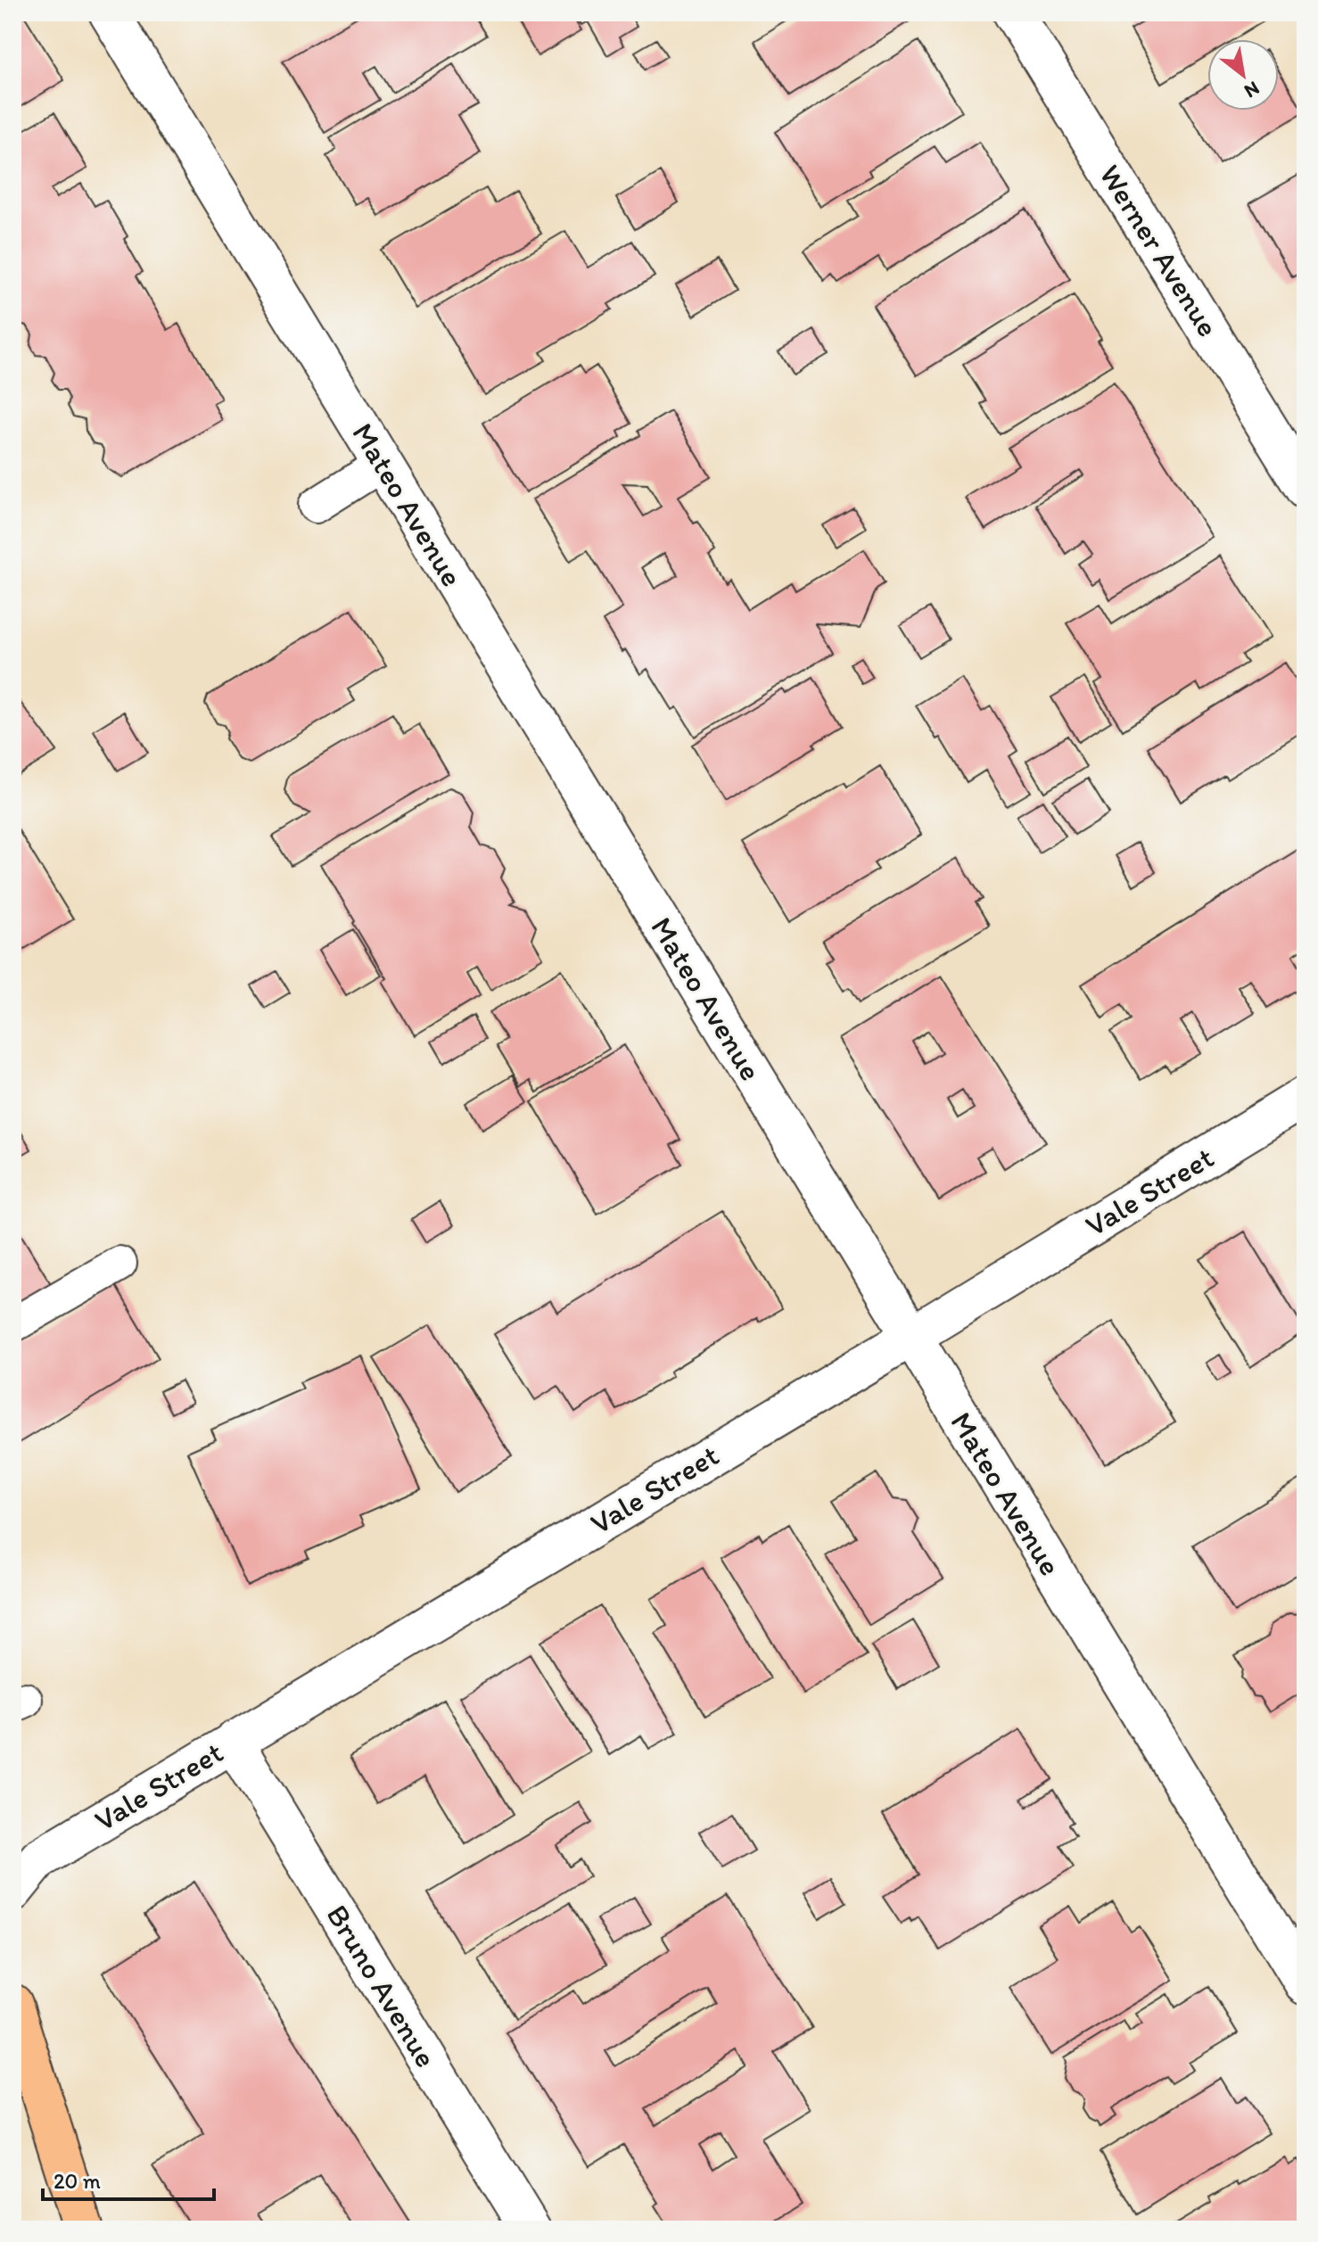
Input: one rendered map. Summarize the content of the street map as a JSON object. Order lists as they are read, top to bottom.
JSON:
{
  "streets": {
    "street": [
      "Werner Avenue",
      "Mateo Avenue",
      "Vale Street",
      "Bruno Avenue"
    ]
  },
  "crossings": [
    ["Mateo Avenue", "Vale Street"],
    ["Vale Street", "Bruno Avenue"]
  ],
  "scale_bar": "20 m",
  "north": "bottom right"
}
